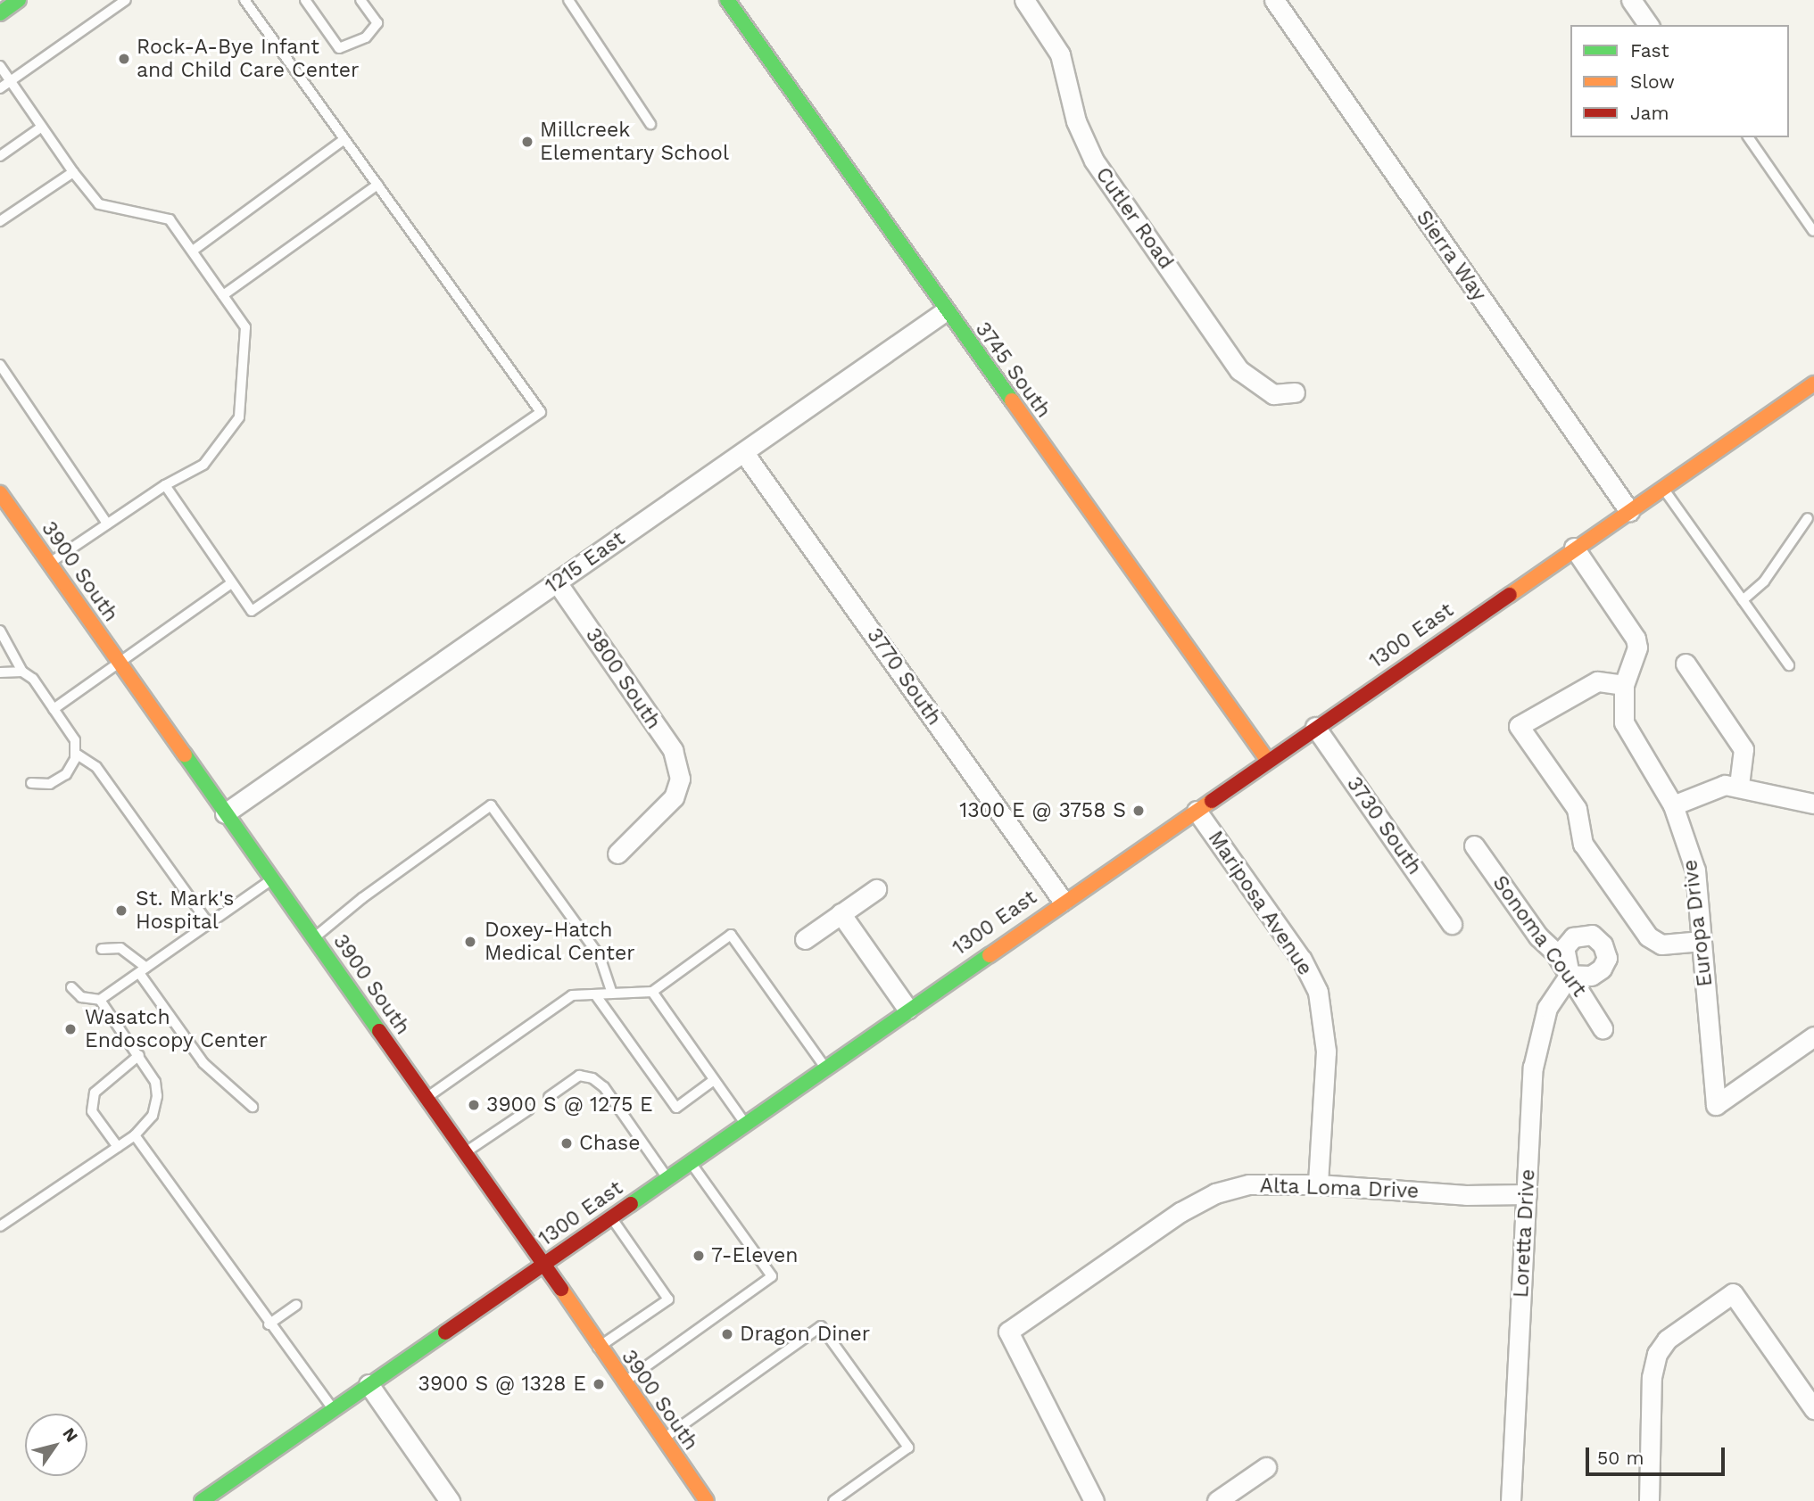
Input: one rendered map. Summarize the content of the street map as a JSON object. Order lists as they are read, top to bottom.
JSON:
{
  "streets": {
    "main road": ["3745 South", "3900 South", "1300 East"],
    "street": [
      "Cutler Road",
      "Sierra Way",
      "1215 East",
      "3770 South",
      "3800 South",
      "3730 South",
      "Mariposa Avenue",
      "Europa Drive",
      "Sonoma Court",
      "Alta Loma Drive",
      "Loretta Drive"
    ]
  },
  "crossings": [
    ["Sierra Way", "1300 East"],
    ["3745 South", "1215 East"],
    ["3745 South", "1300 East"],
    ["1215 East", "3900 South"],
    ["1215 East", "3770 South"],
    ["1215 East", "3800 South"],
    ["3900 South", "1300 East"],
    ["1300 East", "3770 South"],
    ["1300 East", "3730 South"],
    ["1300 East", "Mariposa Avenue"],
    ["1300 East", "Europa Drive"],
    ["Mariposa Avenue", "Alta Loma Drive"],
    ["Sonoma Court", "Loretta Drive"],
    ["Alta Loma Drive", "Loretta Drive"]
  ],
  "places": [
    "Rock-A-Bye Infant and Child Care Center",
    "Millcreek Elementary School",
    "1300 E @ 3758 S",
    "St. Mark's Hospital",
    "Doxey-Hatch Medical Center",
    "Wasatch Endoscopy Center",
    "3900 S @ 1275 E",
    "Chase",
    "7-Eleven",
    "Dragon Diner",
    "3900 S @ 1328 E"
  ],
  "legend": ["Fast", "Slow", "Jam"],
  "scale_bar": "50 m",
  "north": "top right"
}
